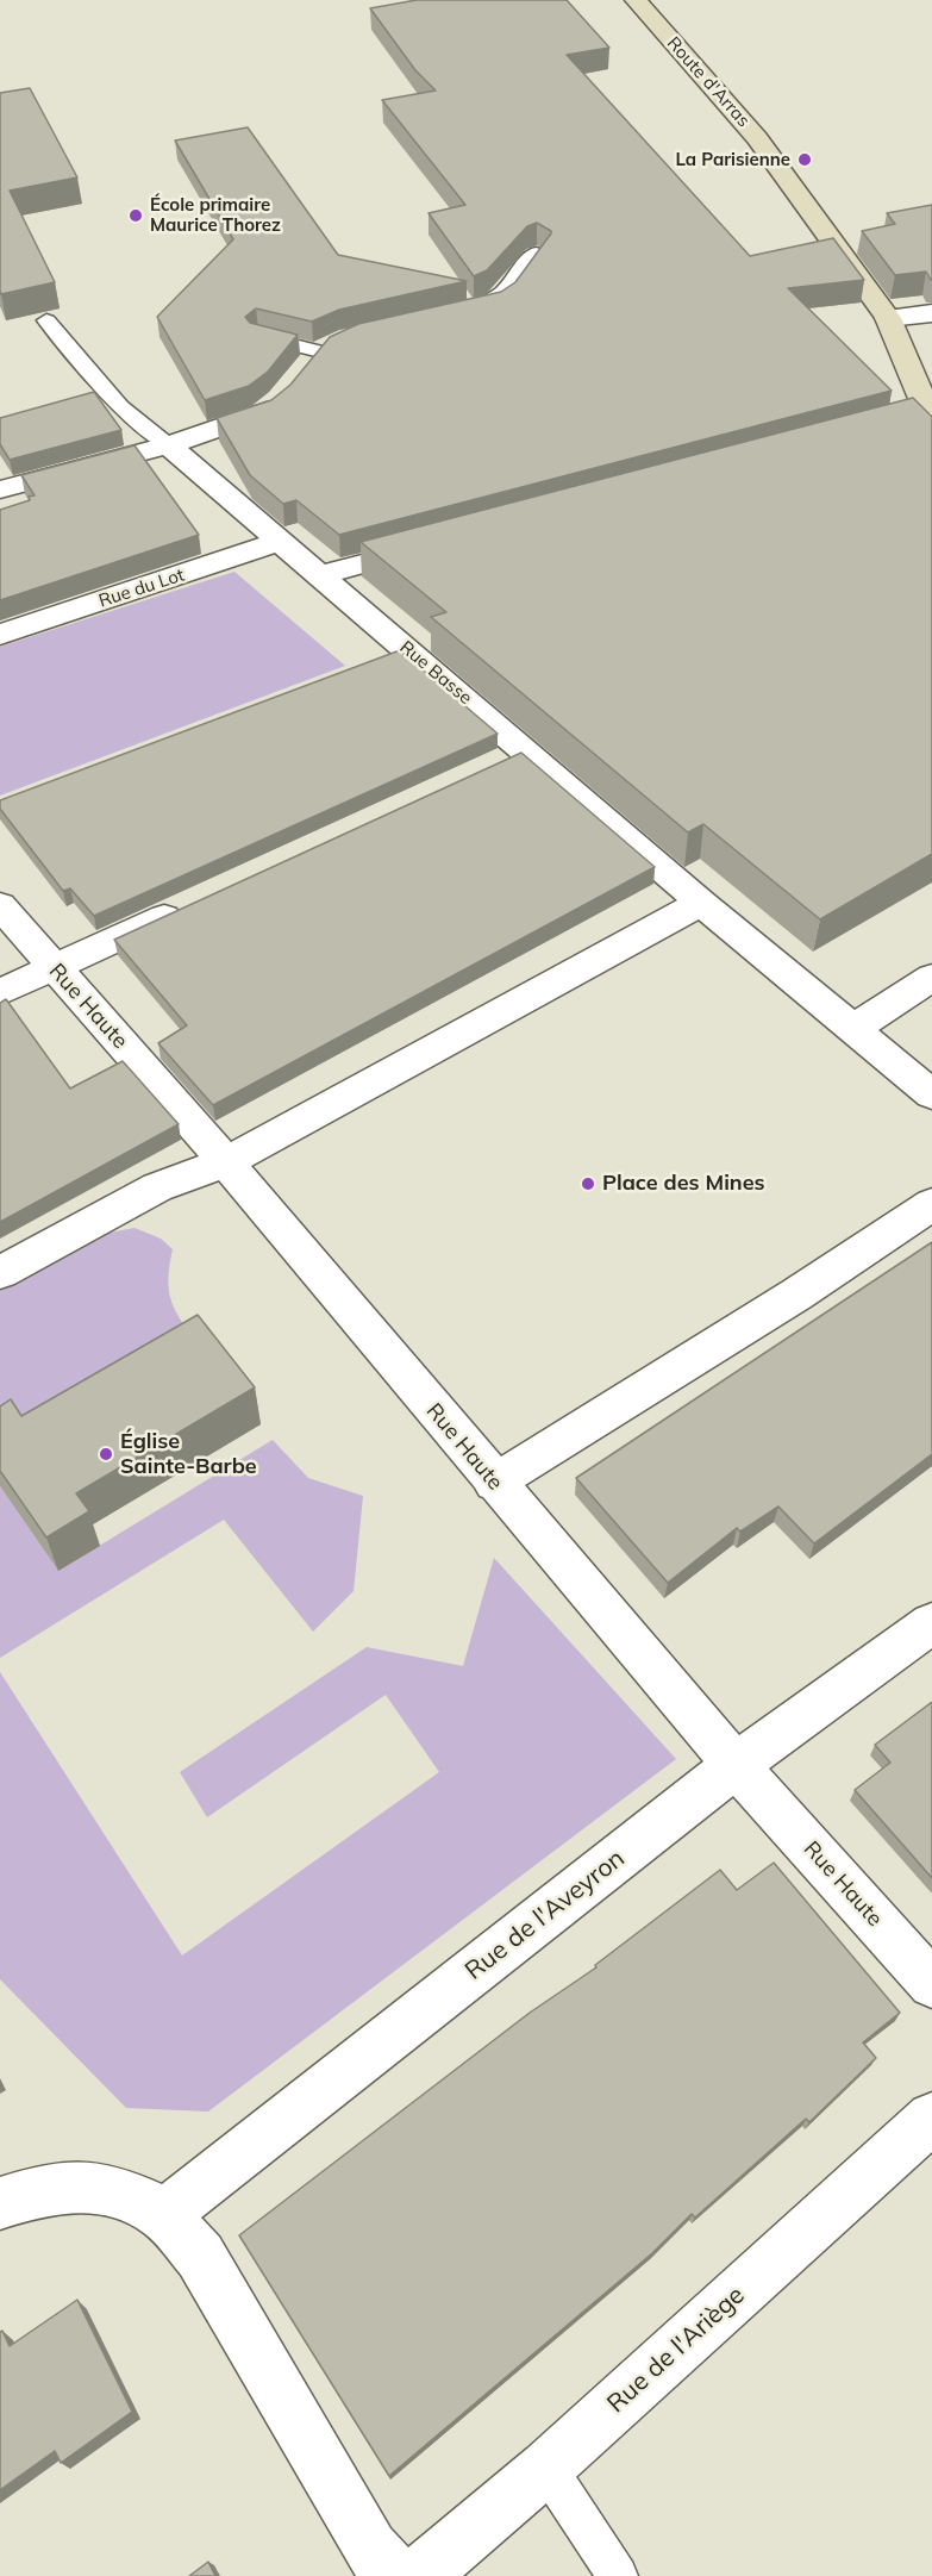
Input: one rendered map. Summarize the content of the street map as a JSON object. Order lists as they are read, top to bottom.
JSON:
{
  "streets": {
    "main road": ["Route d'Arras"],
    "street": [
      "Rue du Lot",
      "Rue Basse",
      "Rue Haute",
      "Rue de l'Aveyron",
      "Rue de l'Ariège"
    ]
  },
  "crossings": [
    ["Rue du Lot", "Rue Basse"],
    ["Rue Haute", "Rue de l'Aveyron"],
    ["Rue de l'Aveyron", "Rue de l'Ariège"]
  ],
  "places": [
    "La Parisienne",
    "École primaire Maurice Thorez",
    "Place des Mines",
    "Église Sainte-Barbe"
  ]
}
